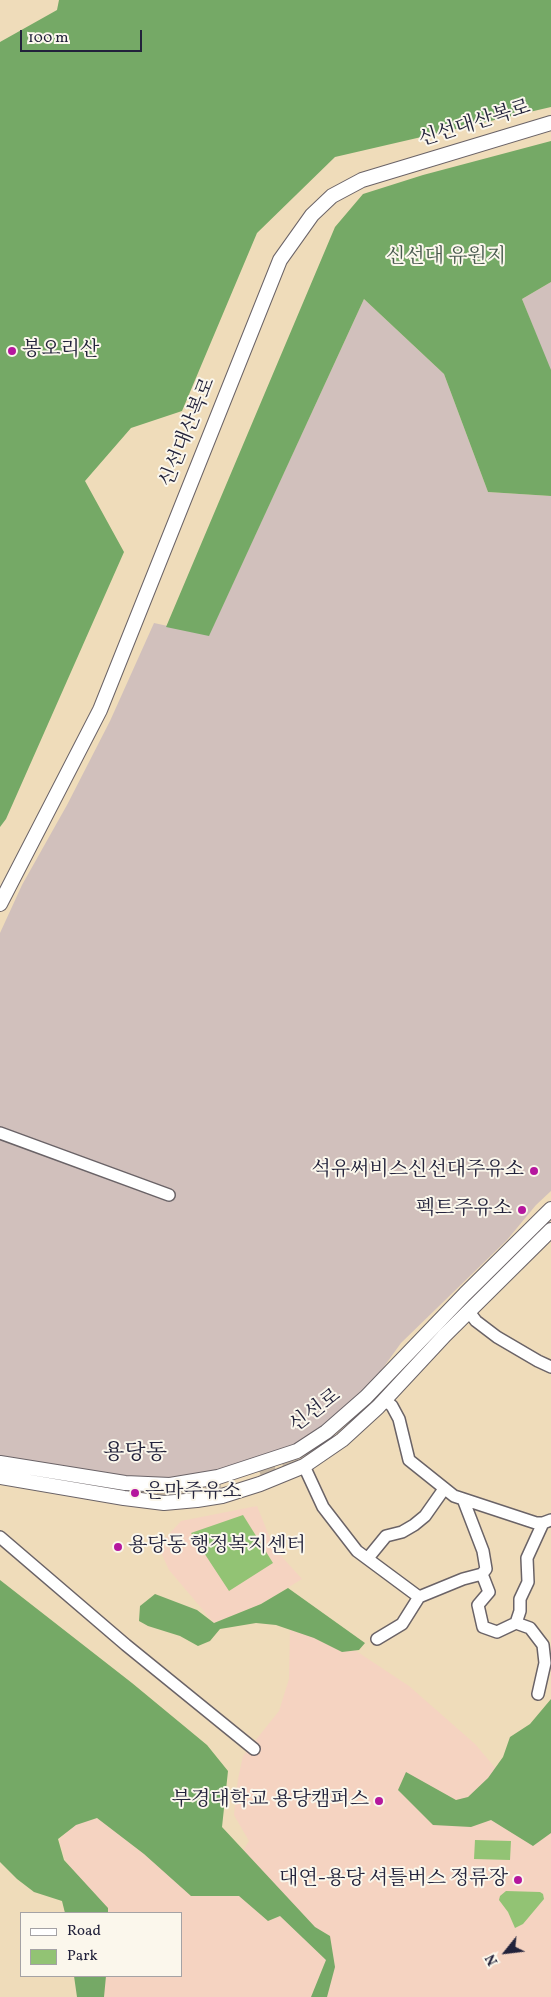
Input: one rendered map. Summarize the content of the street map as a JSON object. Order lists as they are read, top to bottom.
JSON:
{
  "streets": {
    "main road": ["신선대산복로", "신선로"]
  },
  "districts": ["용당동"],
  "parks": ["신선대 유원지"],
  "places": [
    "봉오리산",
    "석유써비스신선대주유소",
    "펙트주유소",
    "은마주유소",
    "용당동 행정복지센터",
    "부경대학교 용당캠퍼스",
    "대연-용당 셔틀버스 정류장"
  ],
  "legend": ["Road", "Park"],
  "scale_bar": "100 m",
  "north": "bottom left"
}
